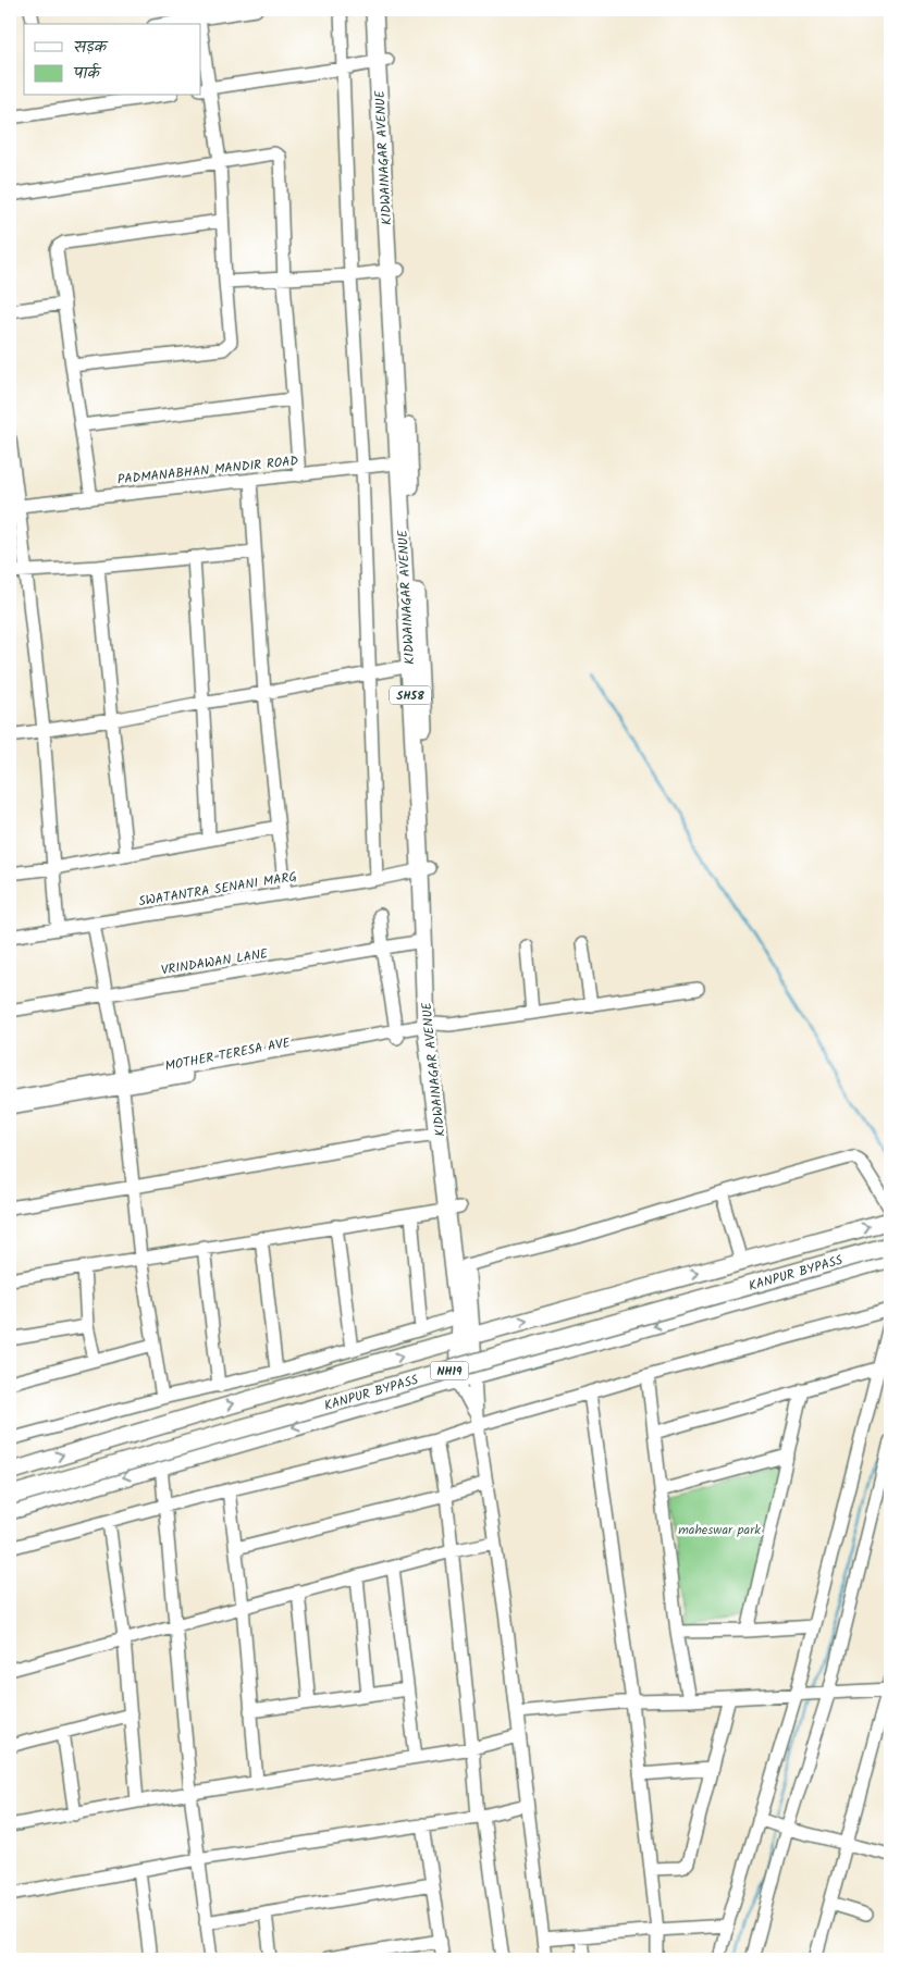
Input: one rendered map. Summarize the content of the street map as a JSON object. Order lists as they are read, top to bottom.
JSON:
{
  "streets": {
    "highway": ["KANPUR BYPASS", "NH19"],
    "main road": ["KIDWAINAGAR AVENUE", "SH58"],
    "street": ["PADMANABHAN MANDIR ROAD", "SWATANTRA SENANI MARG", "VRINDAWAN LANE"]
  },
  "crossings": [
    ["KIDWAINAGAR AVENUE", "PADMANABHAN MANDIR ROAD"],
    ["KIDWAINAGAR AVENUE", "SWATANTRA SENANI MARG"],
    ["KIDWAINAGAR AVENUE", "VRINDAWAN LANE"]
  ],
  "parks": ["maheswar park"],
  "legend": ["सड़क", "पार्क"]
}
